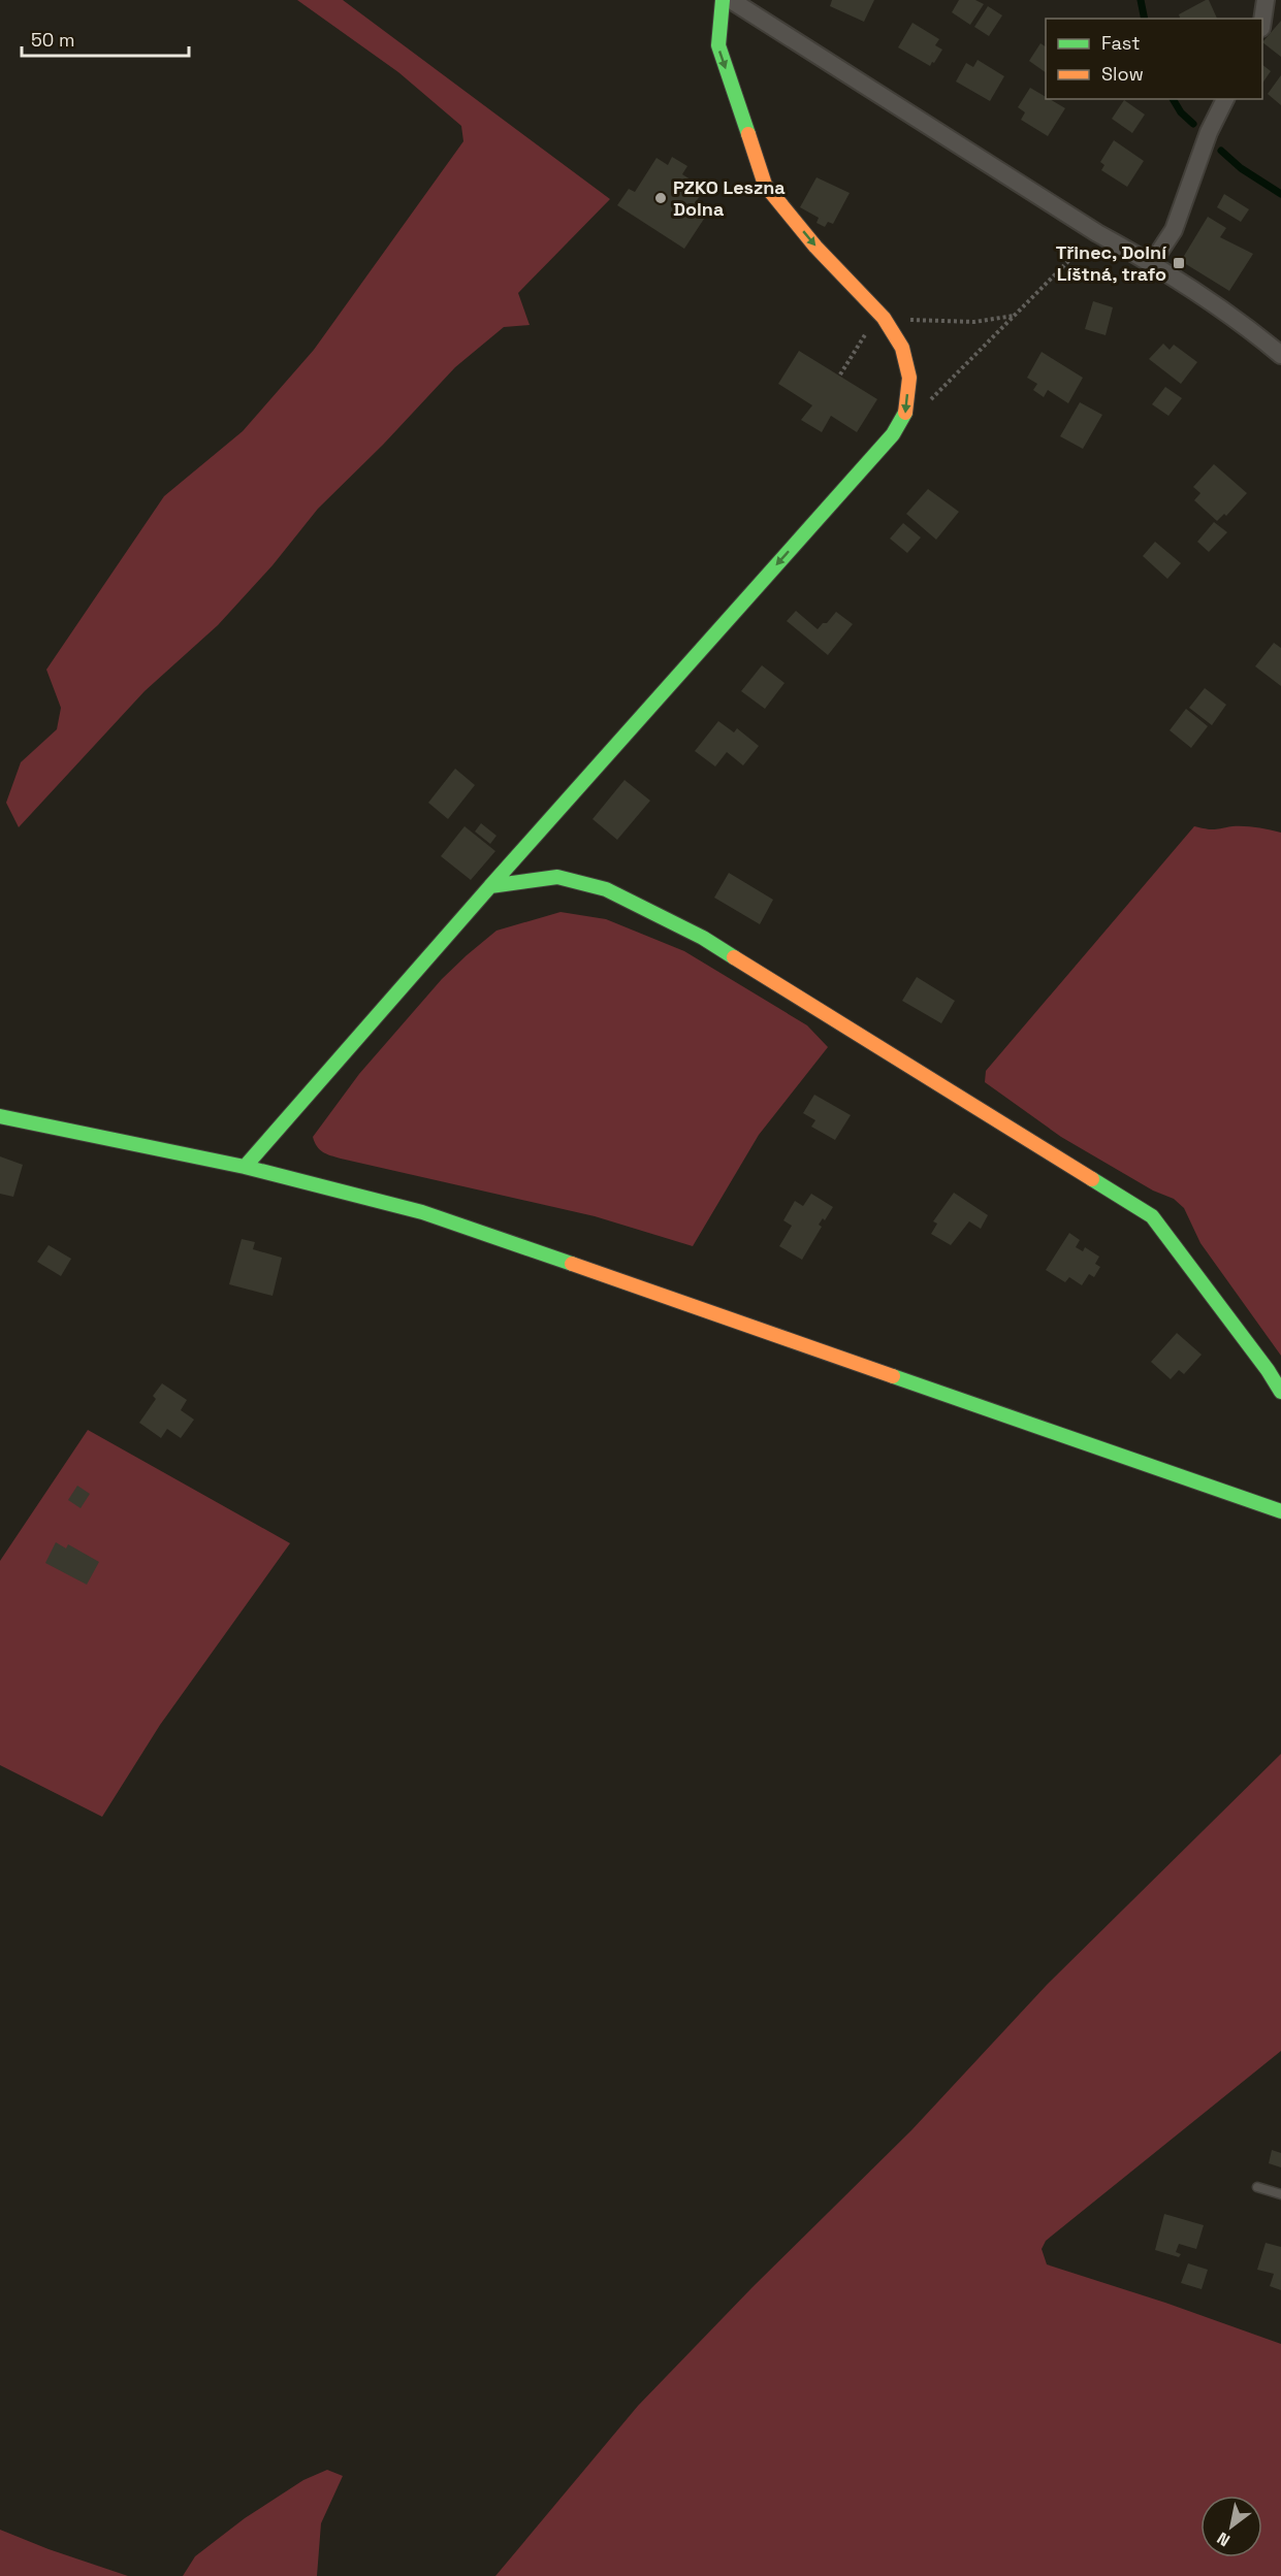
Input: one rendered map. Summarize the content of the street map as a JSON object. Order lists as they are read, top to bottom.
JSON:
{
  "places": {
    "other": ["PZKO Leszna Dolna"],
    "transit": ["Třinec, Dolní Líštná, trafo"]
  },
  "legend": ["Fast", "Slow"],
  "scale_bar": "50 m",
  "north": "bottom left"
}
